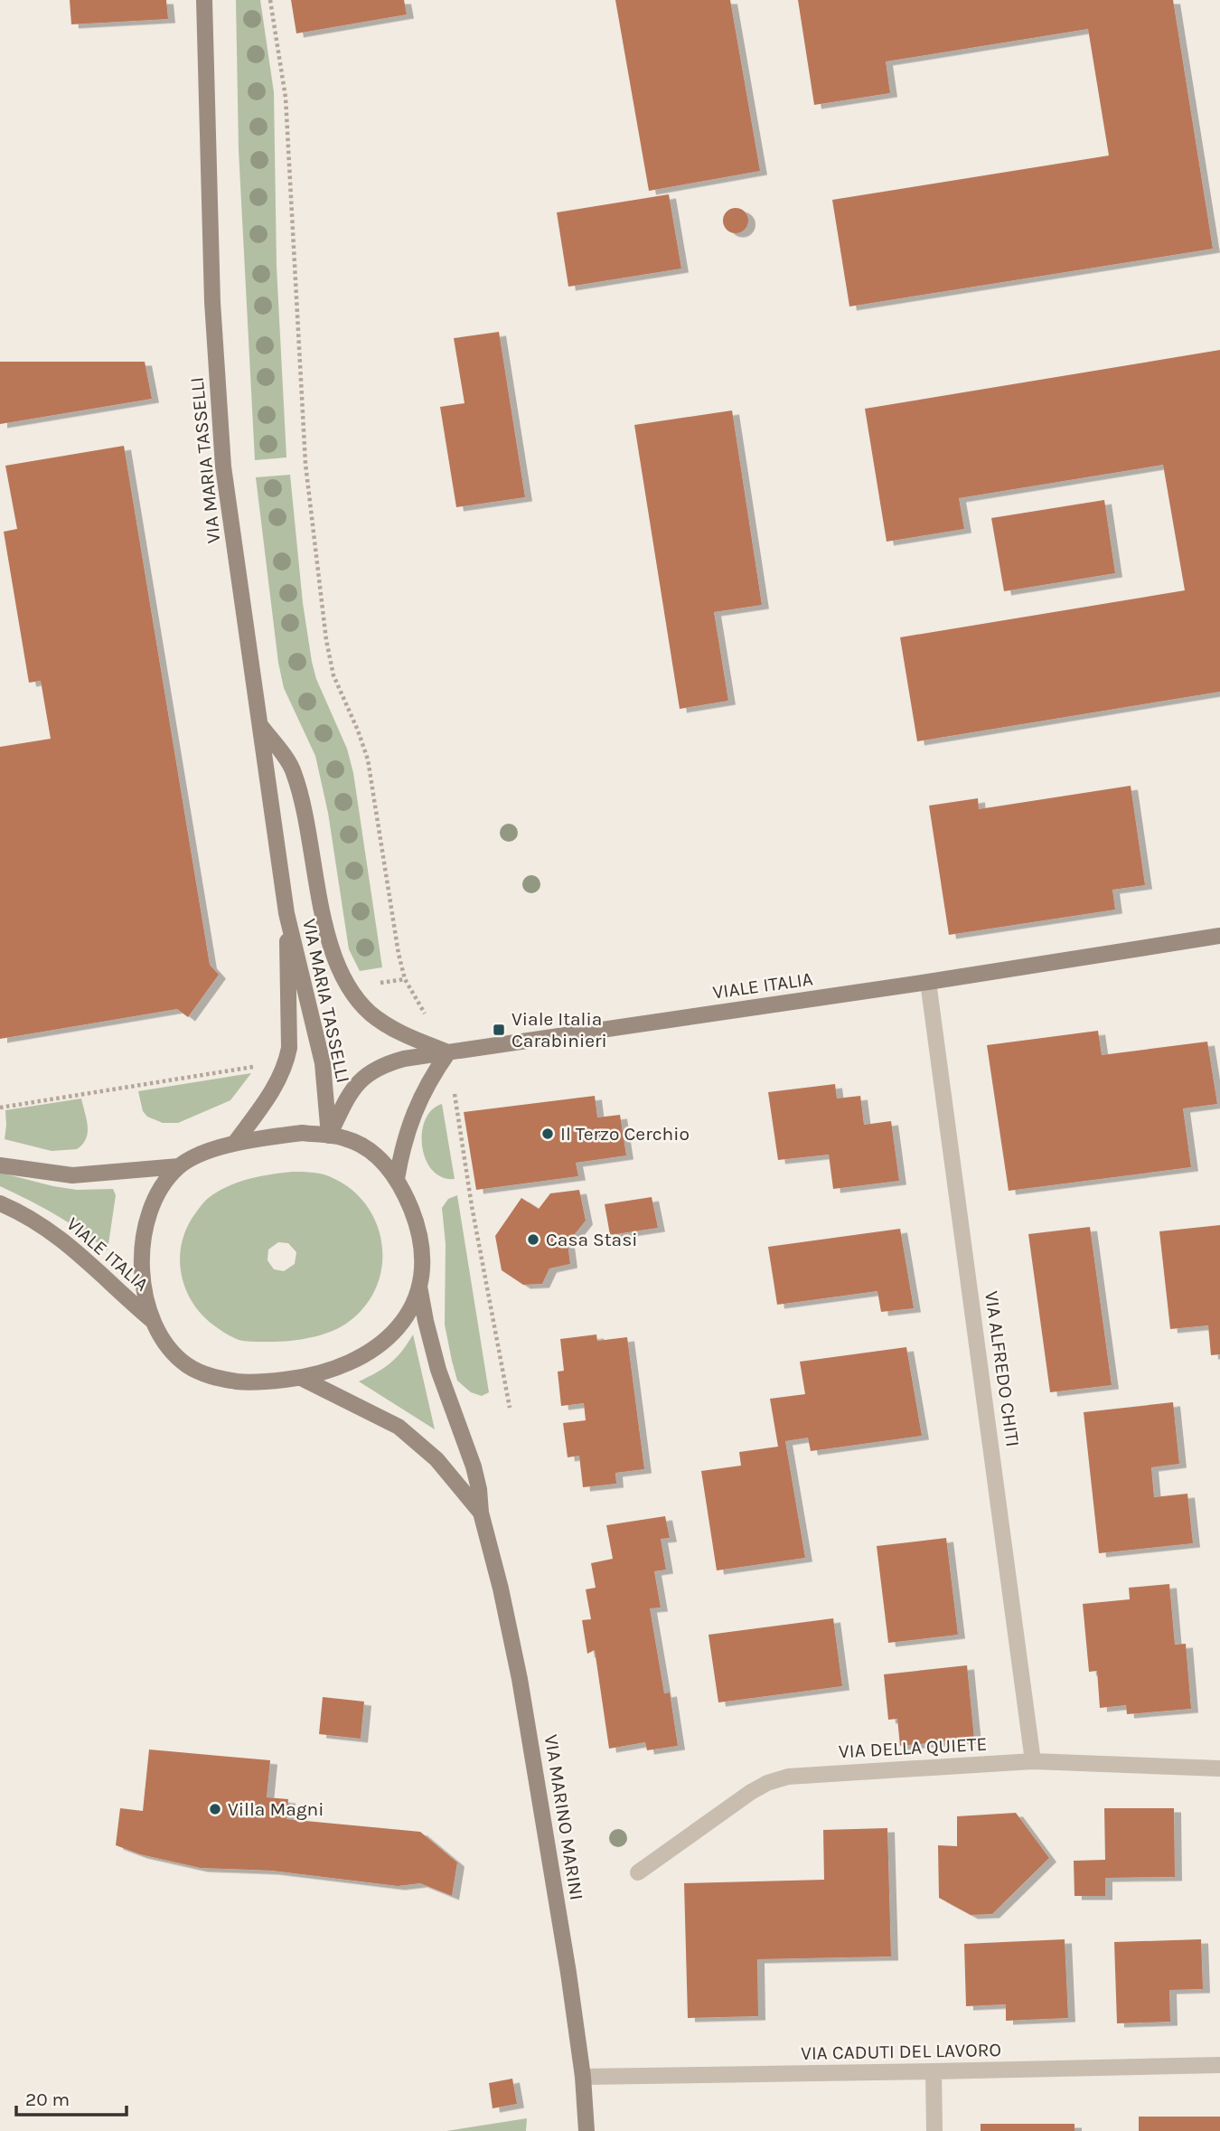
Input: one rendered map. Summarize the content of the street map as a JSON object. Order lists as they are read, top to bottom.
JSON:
{
  "streets": {
    "main road": ["VIA MARIA TASSELLI", "VIALE ITALIA", "VIA MARINO MARINI"],
    "street": ["VIA ALFREDO CHITI", "VIA DELLA QUIETE", "VIA CADUTI DEL LAVORO"]
  },
  "crossings": [
    ["VIA MARIA TASSELLI", "VIALE ITALIA"],
    ["VIALE ITALIA", "VIA ALFREDO CHITI"],
    ["VIA ALFREDO CHITI", "VIA DELLA QUIETE"],
    ["VIA MARINO MARINI", "VIA CADUTI DEL LAVORO"]
  ],
  "places": {
    "transit": ["Viale Italia Carabinieri"],
    "other": ["Il Terzo Cerchio", "Casa Stasi", "Villa Magni"]
  },
  "scale_bar": "20 m"
}
